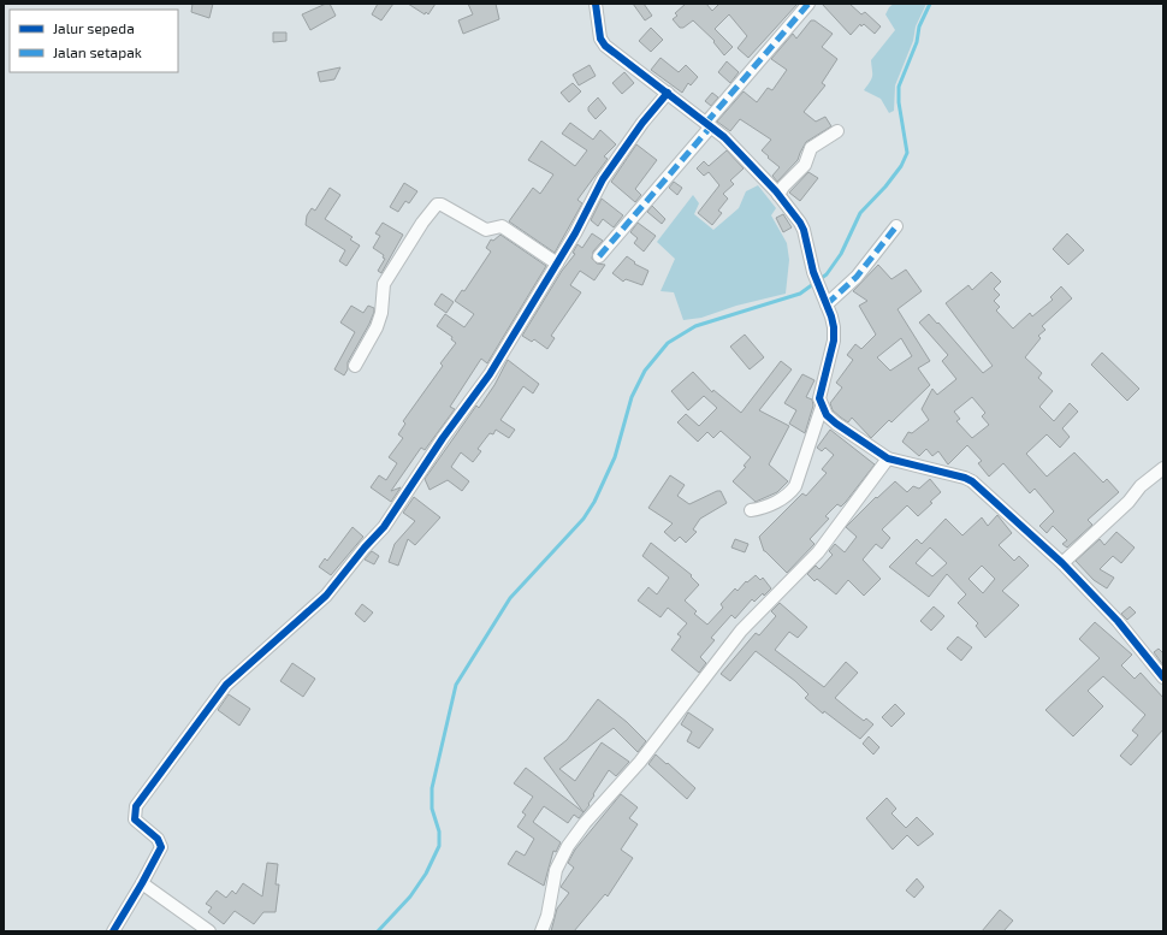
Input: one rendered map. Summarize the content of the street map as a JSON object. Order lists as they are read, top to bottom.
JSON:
{
  "legend": ["Jalur sepeda", "Jalan setapak"]
}
